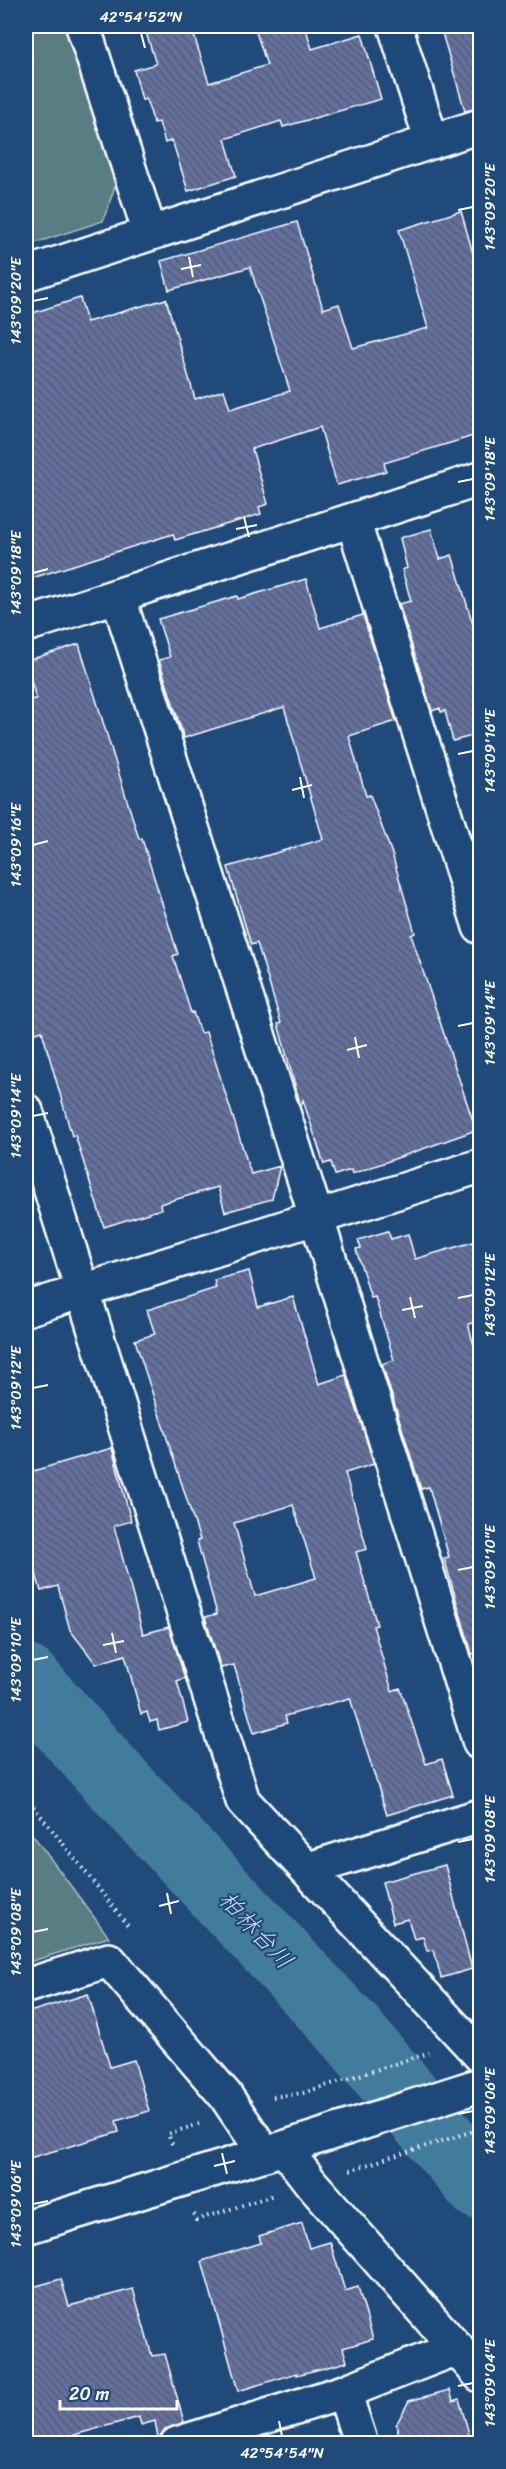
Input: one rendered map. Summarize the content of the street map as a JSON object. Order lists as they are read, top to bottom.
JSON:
{
  "water": ["柏林台川"],
  "scale_bar": "20 m",
  "coordinates": [
    "42°54'52\"N",
    "143°09'20\"E",
    "143°09'18\"E",
    "143°09'16\"E",
    "143°09'14\"E",
    "143°09'12\"E",
    "143°09'10\"E",
    "143°09'08\"E",
    "143°09'06\"E",
    "143°09'04\"E",
    "42°54'54\"N"
  ]
}
